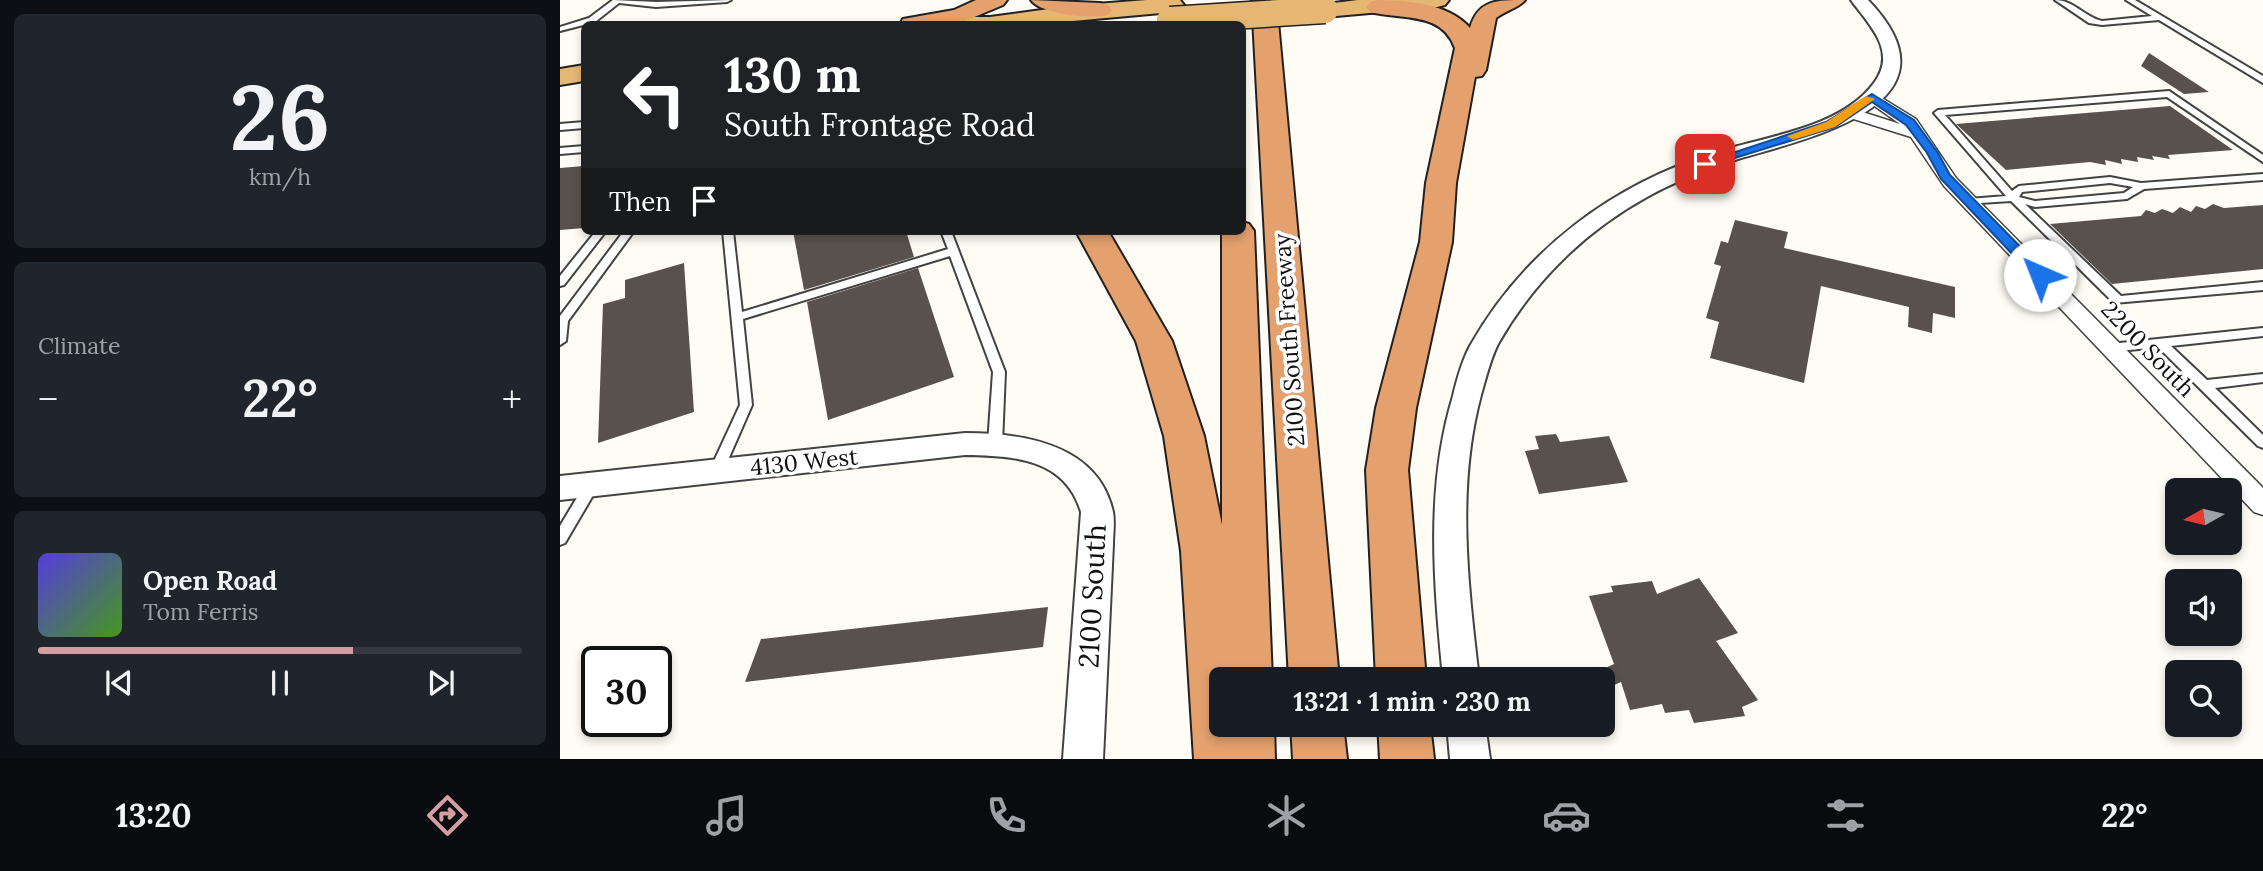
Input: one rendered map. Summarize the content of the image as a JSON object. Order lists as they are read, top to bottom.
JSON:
{
  "streets": {
    "highway": ["2100 South Freeway"],
    "street": ["2200 South", "4130 West", "2100 South"]
  },
  "crossings": [
    ["4130 West", "2100 South"]
  ],
  "north": "left",
  "page": {
    "tile": [
      ["26", "km/h"],
      "Climate"
    ],
    "turn": ["130 m", "South Frontage Road"],
    "then": "Then",
    "heat": ["−", "22°", "+"],
    "song": ["Open Road", "Tom Ferris"],
    "limit": "30",
    "trip": "13:21 · 1 min · 230 m",
    "tabs": ["13:20", "22°"]
  }
}
